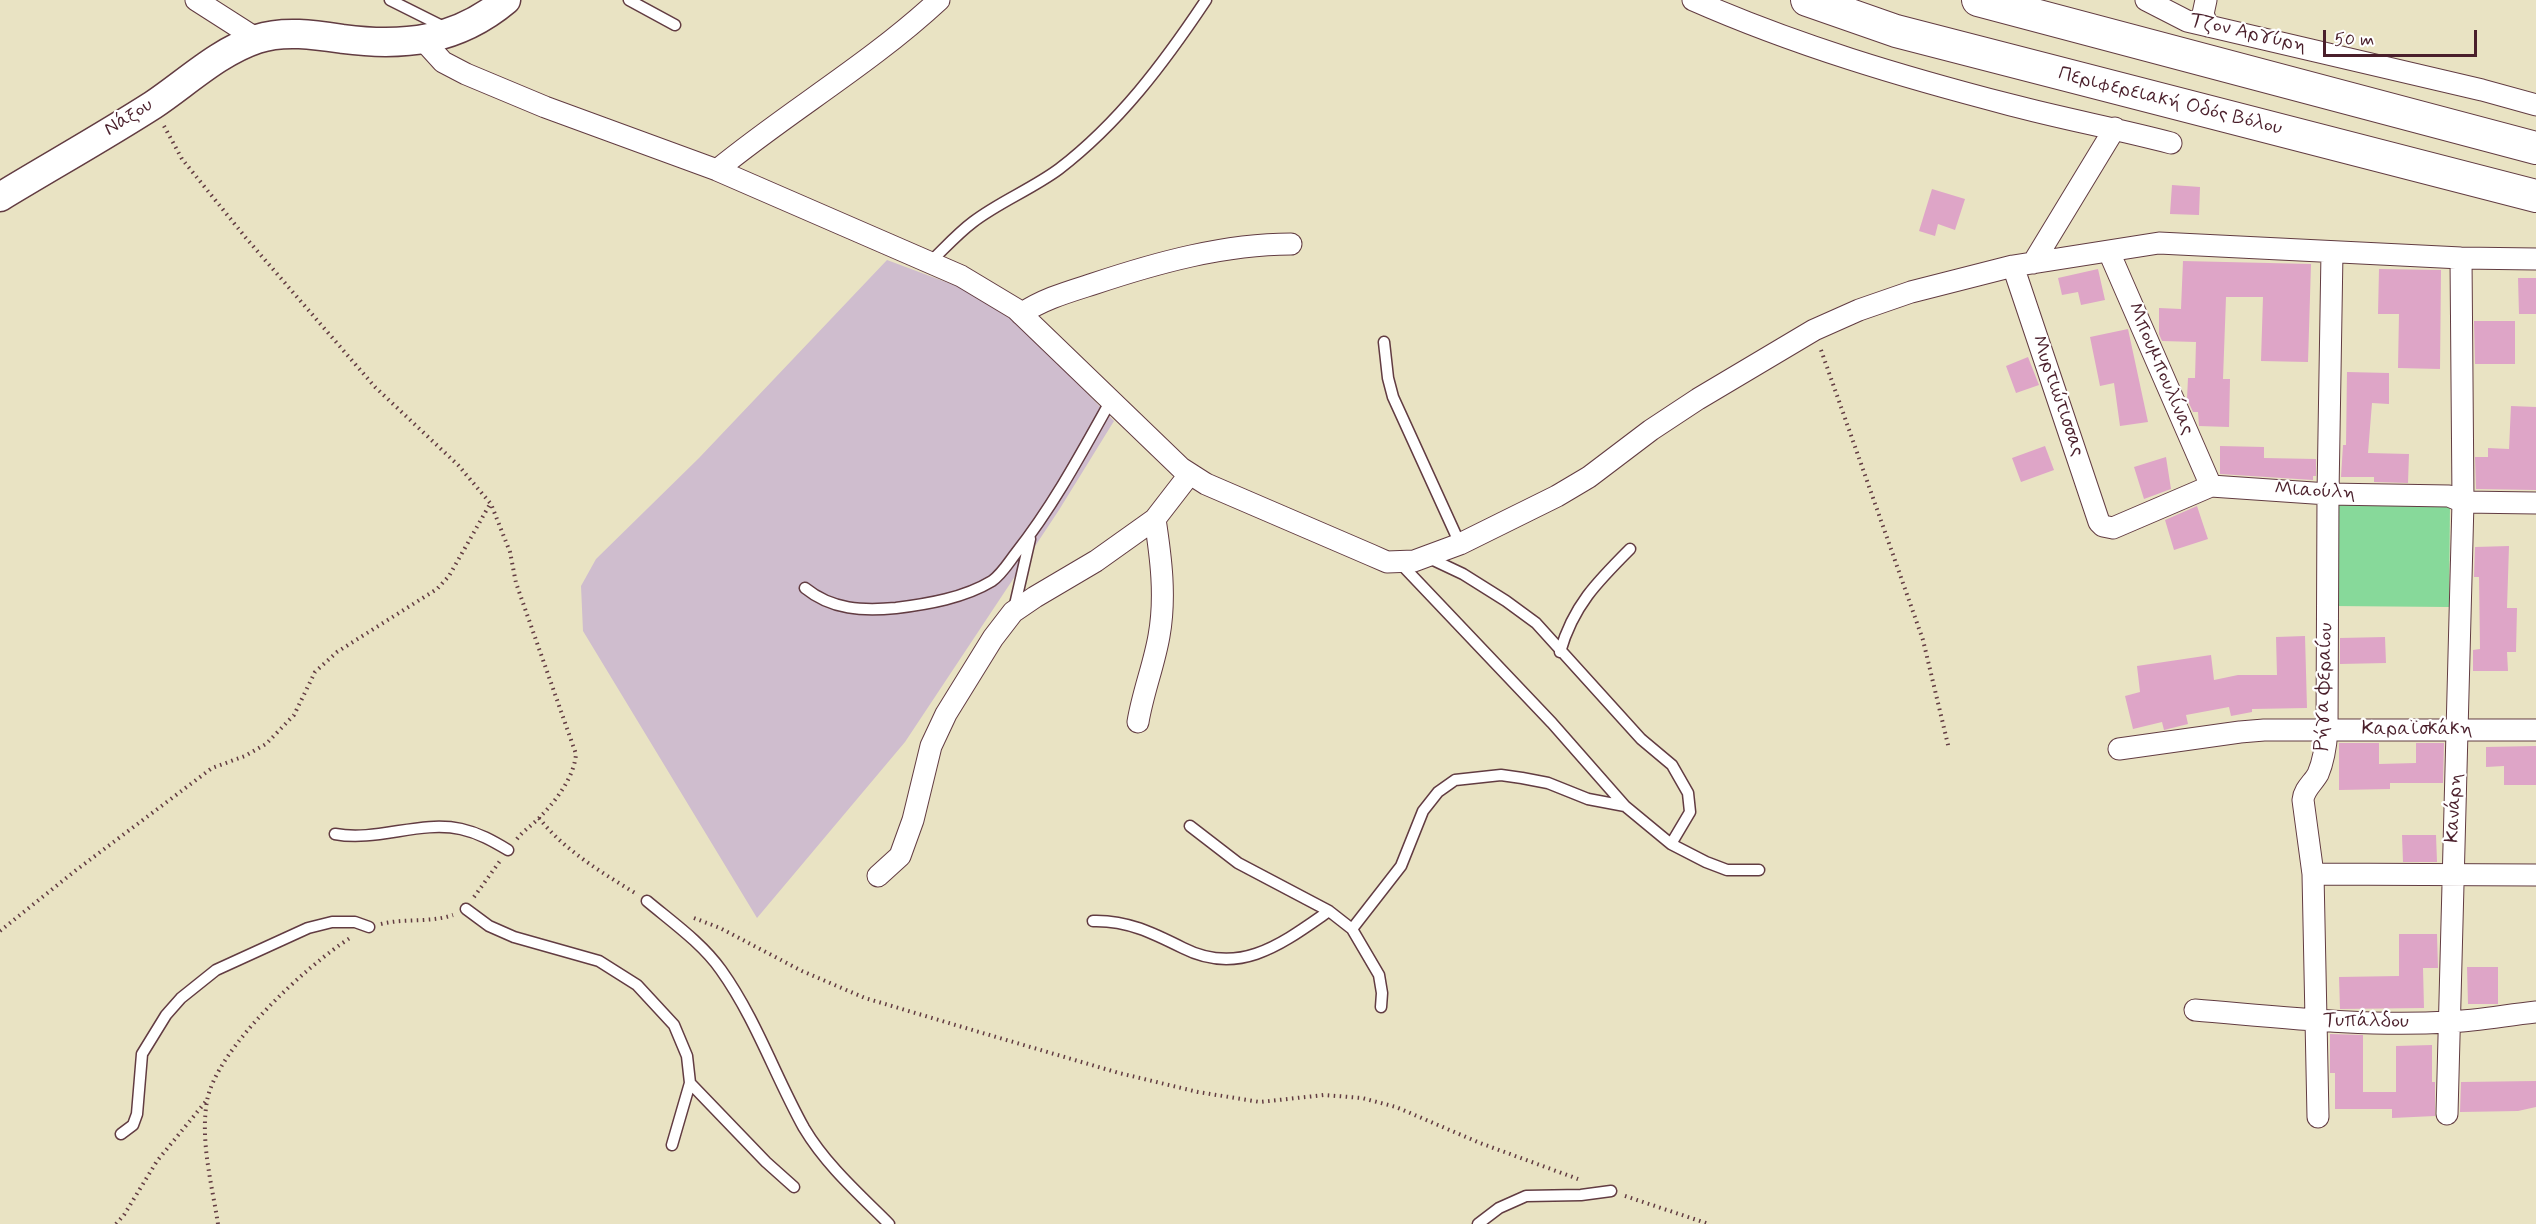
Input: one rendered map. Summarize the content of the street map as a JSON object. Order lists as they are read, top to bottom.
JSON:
{
  "streets": {
    "main road": ["Περιφερειακή Οδός Βόλου"],
    "street": [
      "Τζον Αργύρη",
      "Νάξου",
      "Μπουμπουλίνας",
      "Μυρτιώτισσας",
      "Μιαούλη",
      "Ρήγα Φεραίου",
      "Καραϊσκάκη",
      "Κανάρη",
      "Τυπάλδου"
    ]
  },
  "crossings": [
    ["Μπουμπουλίνας", "Μιαούλη"],
    ["Μυρτιώτισσας", "Μιαούλη"],
    ["Μιαούλη", "Ρήγα Φεραίου"],
    ["Μιαούλη", "Κανάρη"],
    ["Ρήγα Φεραίου", "Καραϊσκάκη"],
    ["Ρήγα Φεραίου", "Τυπάλδου"],
    ["Καραϊσκάκη", "Κανάρη"],
    ["Κανάρη", "Τυπάλδου"]
  ],
  "scale_bar": "50 m"
}
